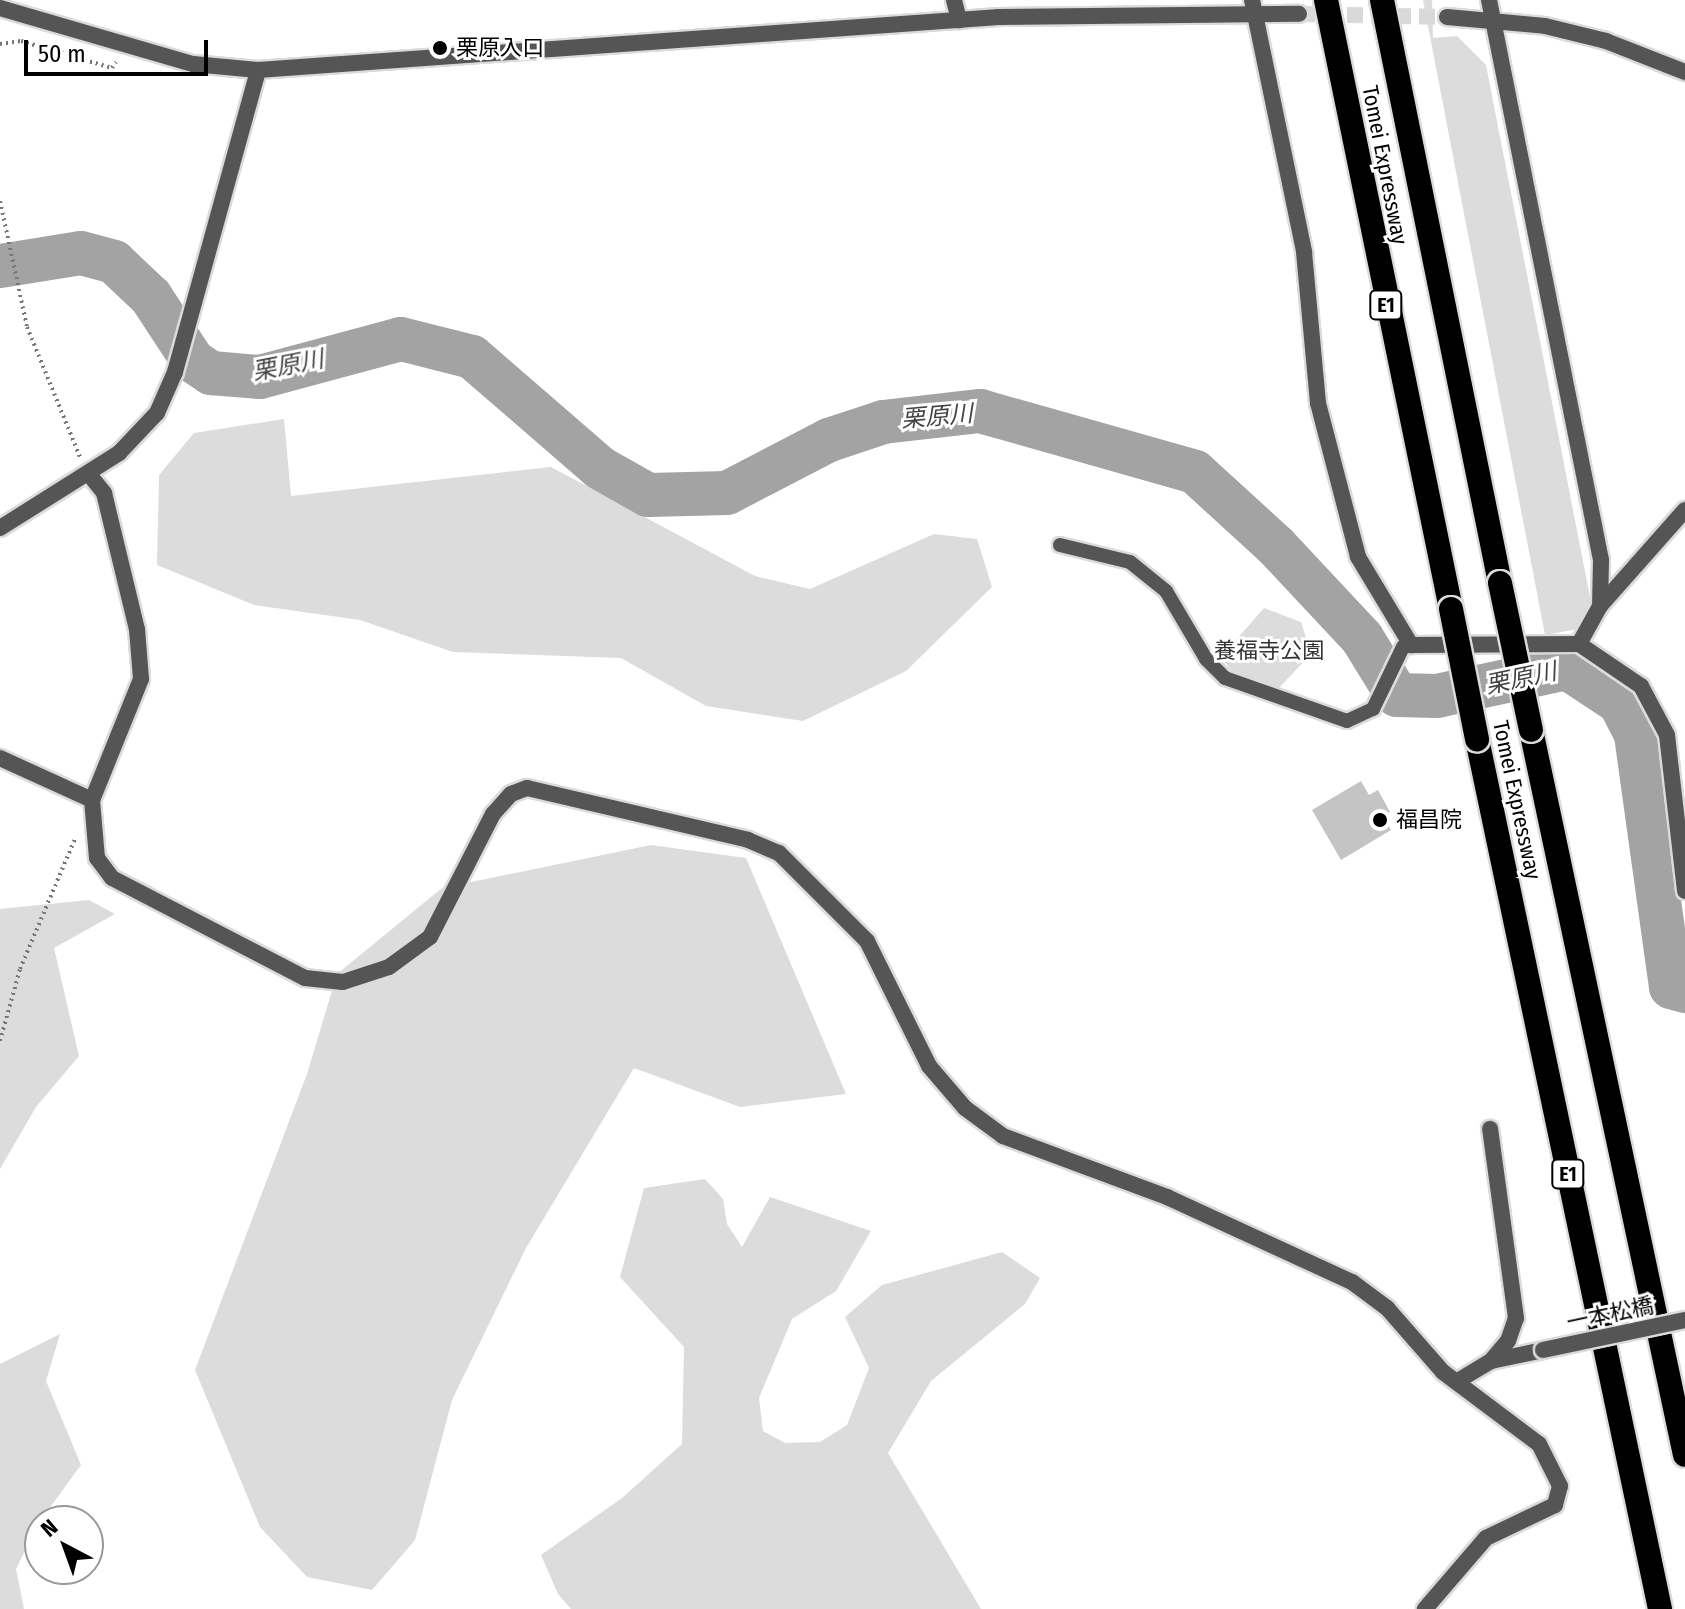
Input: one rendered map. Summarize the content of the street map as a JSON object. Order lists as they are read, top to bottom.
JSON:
{
  "streets": {
    "highway": ["Tomei Expressway", "E1"],
    "street": ["一本松橋"]
  },
  "water": ["栗原川"],
  "parks": ["養福寺公園"],
  "places": ["栗原入口", "福昌院"],
  "scale_bar": "50 m",
  "north": "top left"
}
